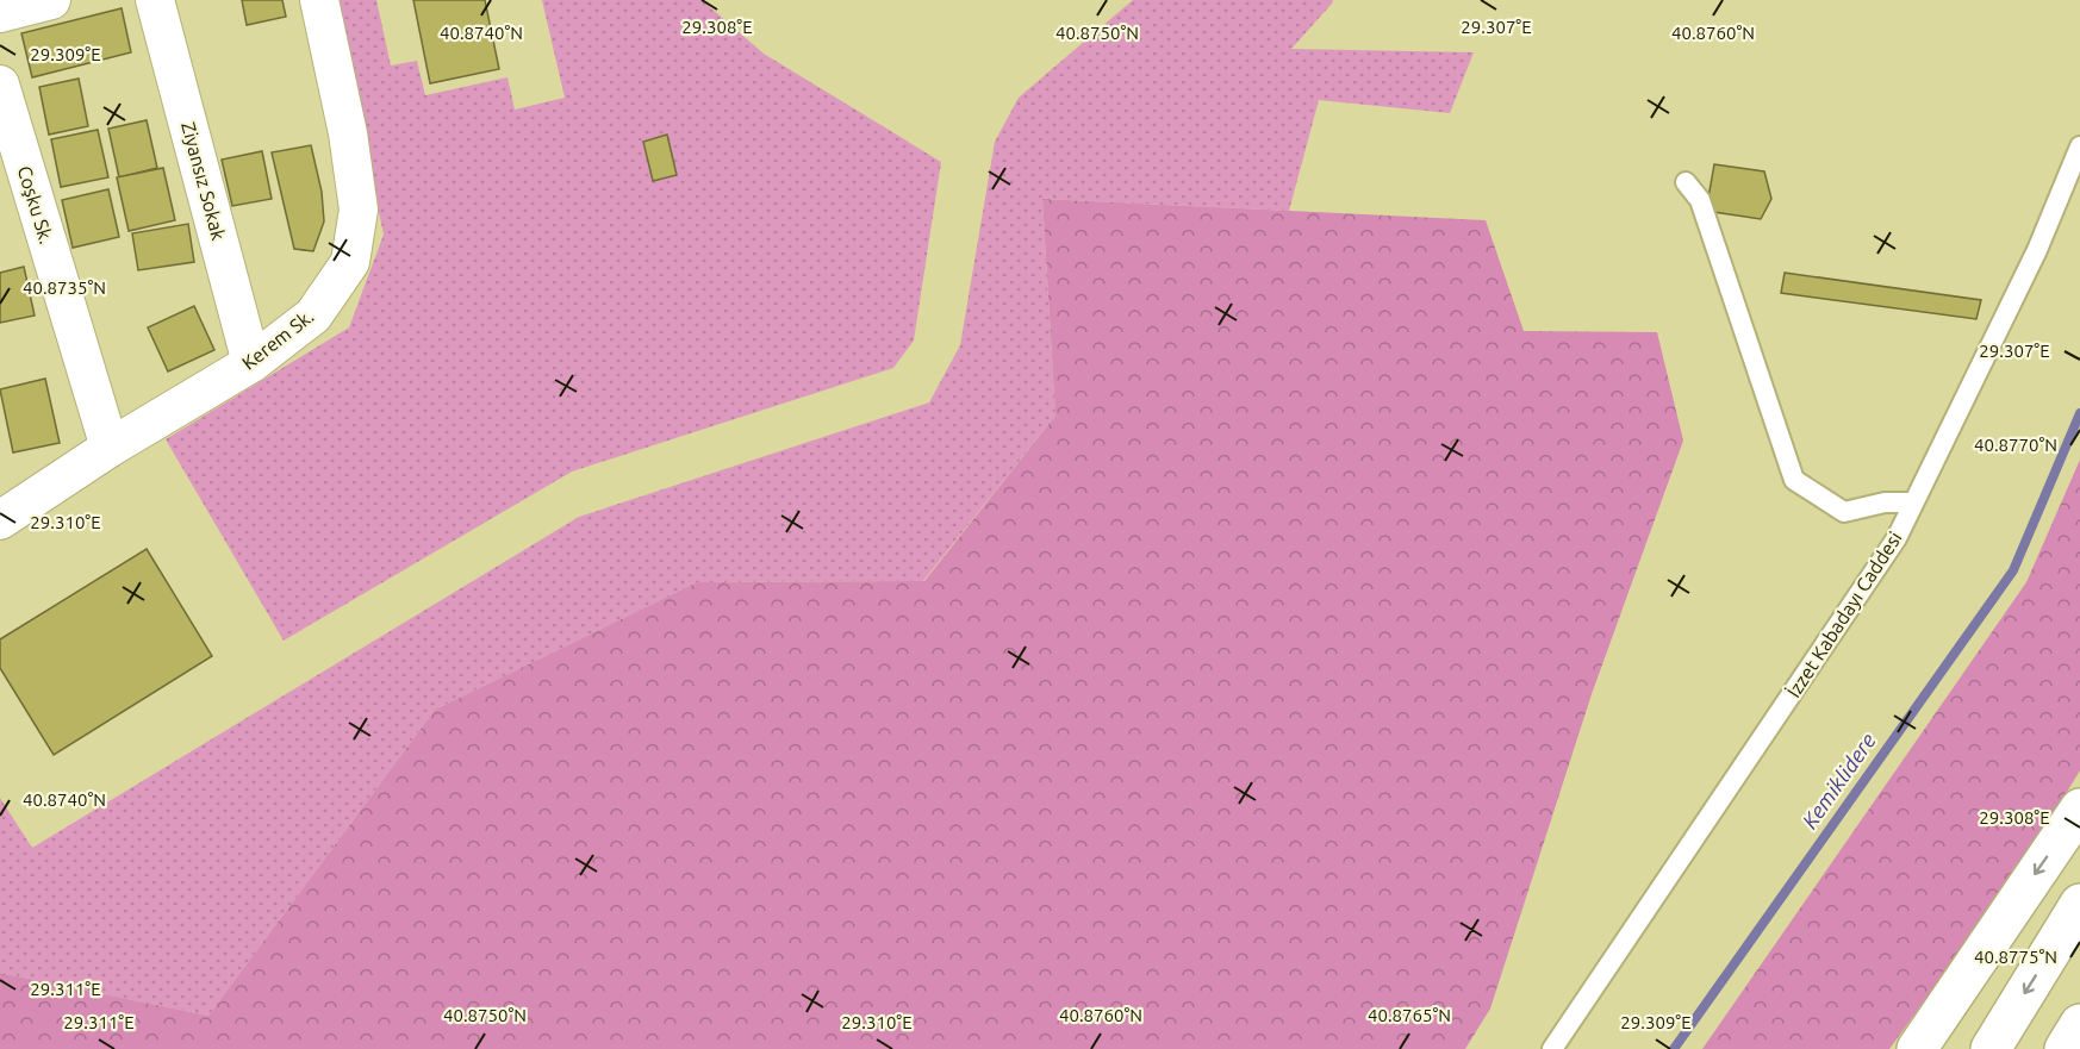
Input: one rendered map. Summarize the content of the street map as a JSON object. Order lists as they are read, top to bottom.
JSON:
{
  "streets": {
    "street": ["Ziyansız Sokak", "Coşku Sk.", "Kerem Sk."],
    "lane": ["İzzet Kabadayı Caddesi"]
  },
  "crossings": [
    ["Ziyansız Sokak", "Kerem Sk."],
    ["Coşku Sk.", "Kerem Sk."]
  ],
  "water": ["Kemiklidere"],
  "coordinates": [
    "29.308°E",
    "29.307°E",
    "40.8740°N",
    "40.8750°N",
    "40.8760°N",
    "29.309°E",
    "40.8735°N",
    "40.8770°N",
    "29.310°E",
    "40.8775°N",
    "29.311°E",
    "40.8765°N"
  ]
}
